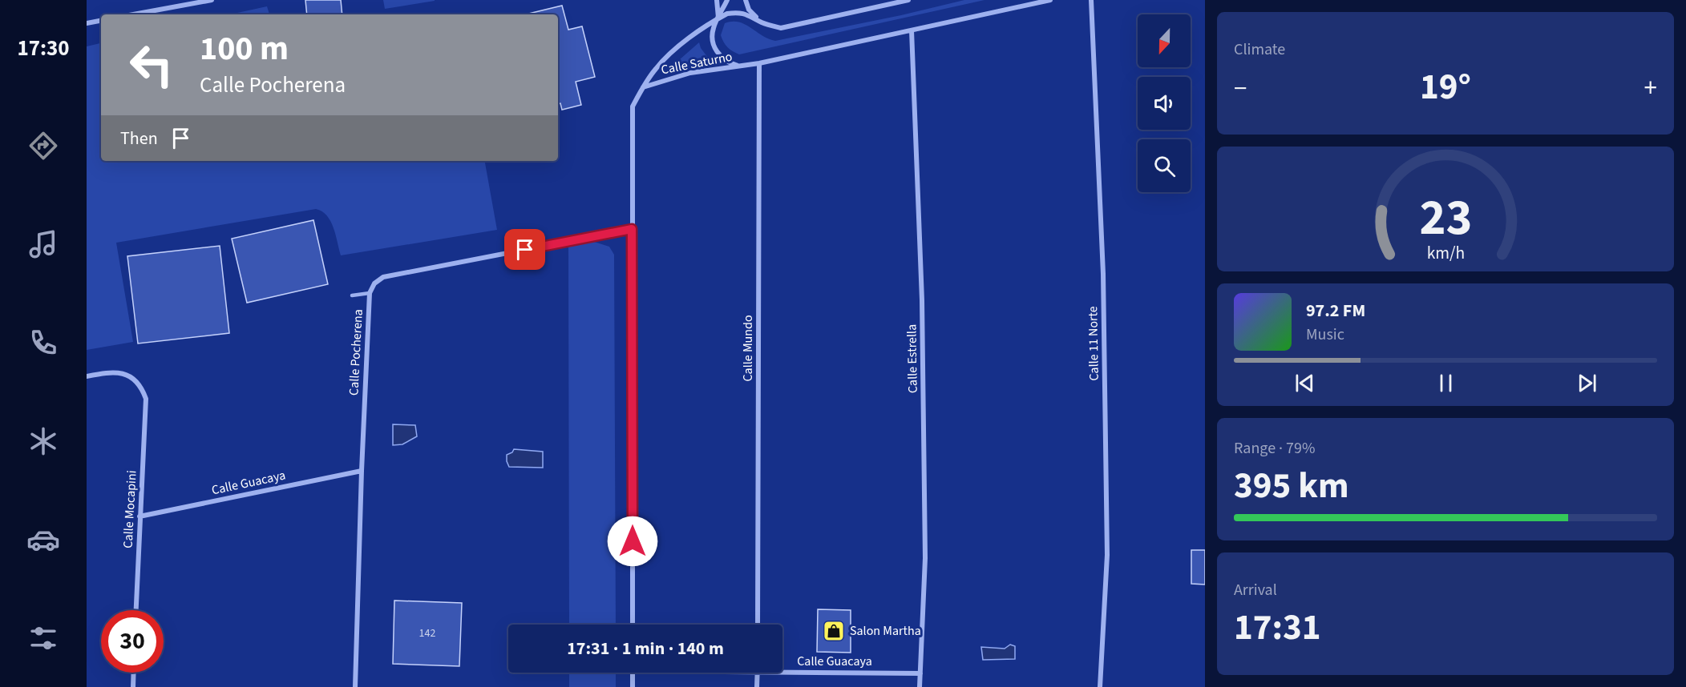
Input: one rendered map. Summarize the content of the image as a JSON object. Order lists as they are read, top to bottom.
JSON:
{
  "streets": {
    "street": [
      "Calle Saturno",
      "Calle 11 Norte",
      "Calle Mundo",
      "Calle Pocherena",
      "Calle Estrella",
      "Calle Guacaya",
      "Calle Mocapini"
    ]
  },
  "crossings": [
    ["Calle Saturno", "Calle Mundo"],
    ["Calle Saturno", "Calle Estrella"],
    ["Calle Pocherena", "Calle Guacaya"],
    ["Calle Estrella", "Calle Guacaya"],
    ["Calle Guacaya", "Calle Mocapini"]
  ],
  "places": {
    "shop": ["Salon Martha"]
  },
  "house_numbers": ["142"],
  "north": "bottom",
  "page": {
    "tabs": "17:30",
    "tile": [
      "Climate",
      ["Range · 79%", "395 km"],
      ["Arrival", "17:31"]
    ],
    "turn": ["100 m", "Calle Pocherena"],
    "heat": ["−", "19°", "+"],
    "then": "Then",
    "song": ["97.2 FM", "Music"],
    "limit": "30",
    "trip": "17:31 · 1 min · 140 m",
    "gauge": ["23", "km/h"]
  }
}
